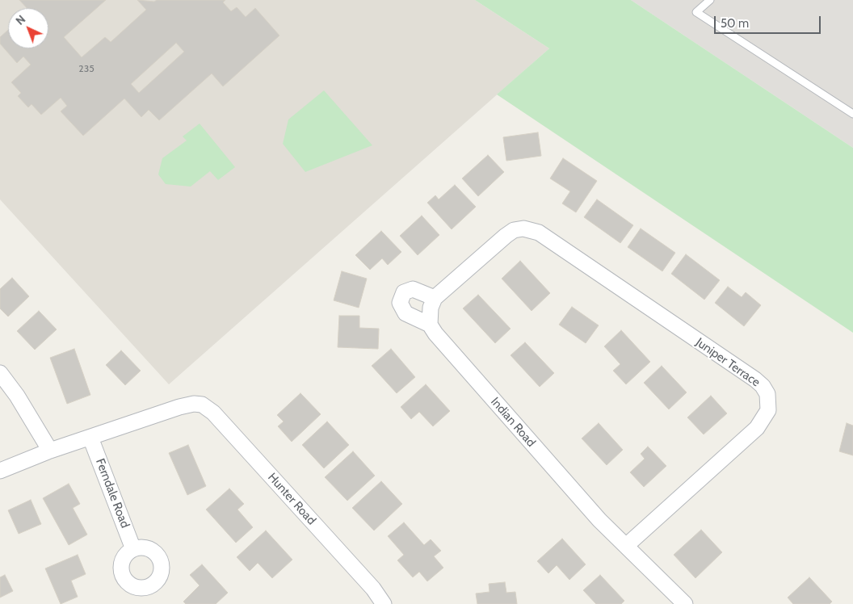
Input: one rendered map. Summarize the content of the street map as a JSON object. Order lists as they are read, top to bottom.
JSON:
{
  "streets": {
    "street": [
      "Juniper Terrace",
      "Indian Road",
      "Ferndale Road",
      "Hunter Road"
    ]
  },
  "crossings": [
    ["Juniper Terrace", "Indian Road"],
    ["Ferndale Road", "Hunter Road"]
  ],
  "house_numbers": ["235"],
  "scale_bar": "50 m",
  "north": "top left"
}
